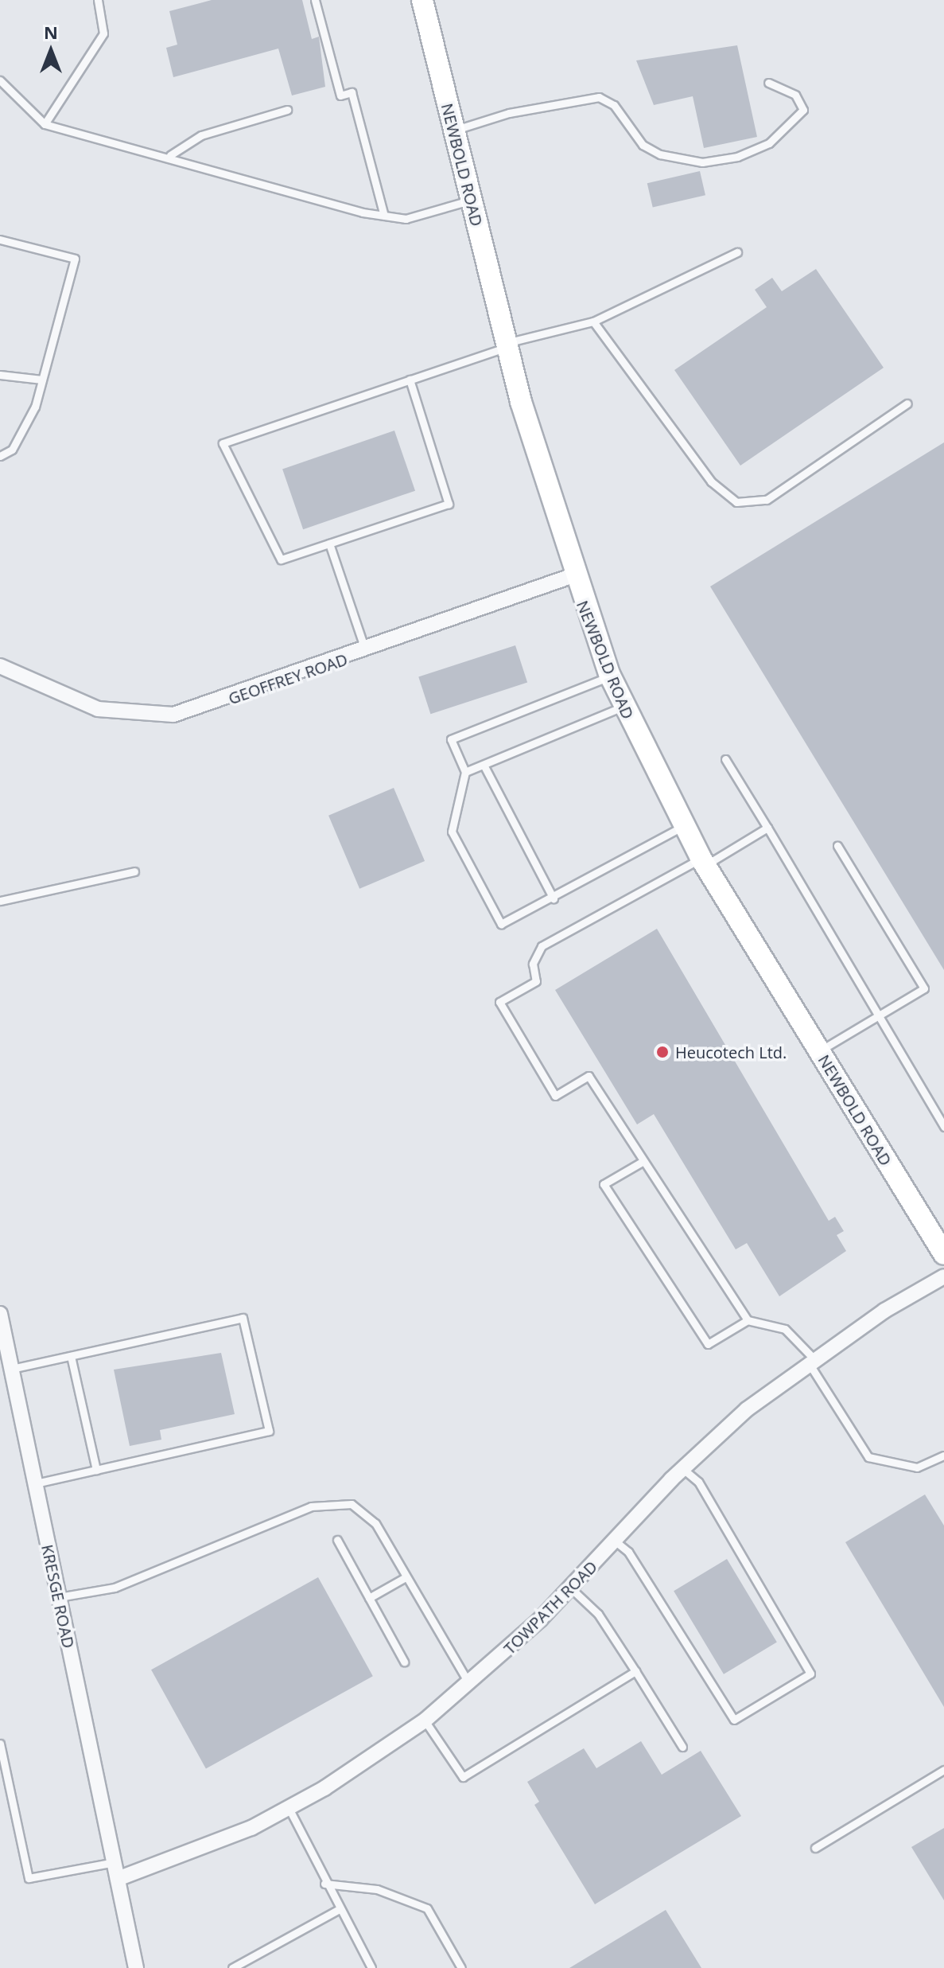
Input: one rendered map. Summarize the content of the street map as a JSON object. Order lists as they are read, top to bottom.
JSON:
{
  "streets": {
    "main road": ["NEWBOLD ROAD"],
    "street": ["GEOFFREY ROAD", "KRESGE ROAD", "TOWPATH ROAD"]
  },
  "crossings": [
    ["NEWBOLD ROAD", "GEOFFREY ROAD"],
    ["KRESGE ROAD", "TOWPATH ROAD"]
  ],
  "places": ["Heucotech Ltd."],
  "north": "top"
}
